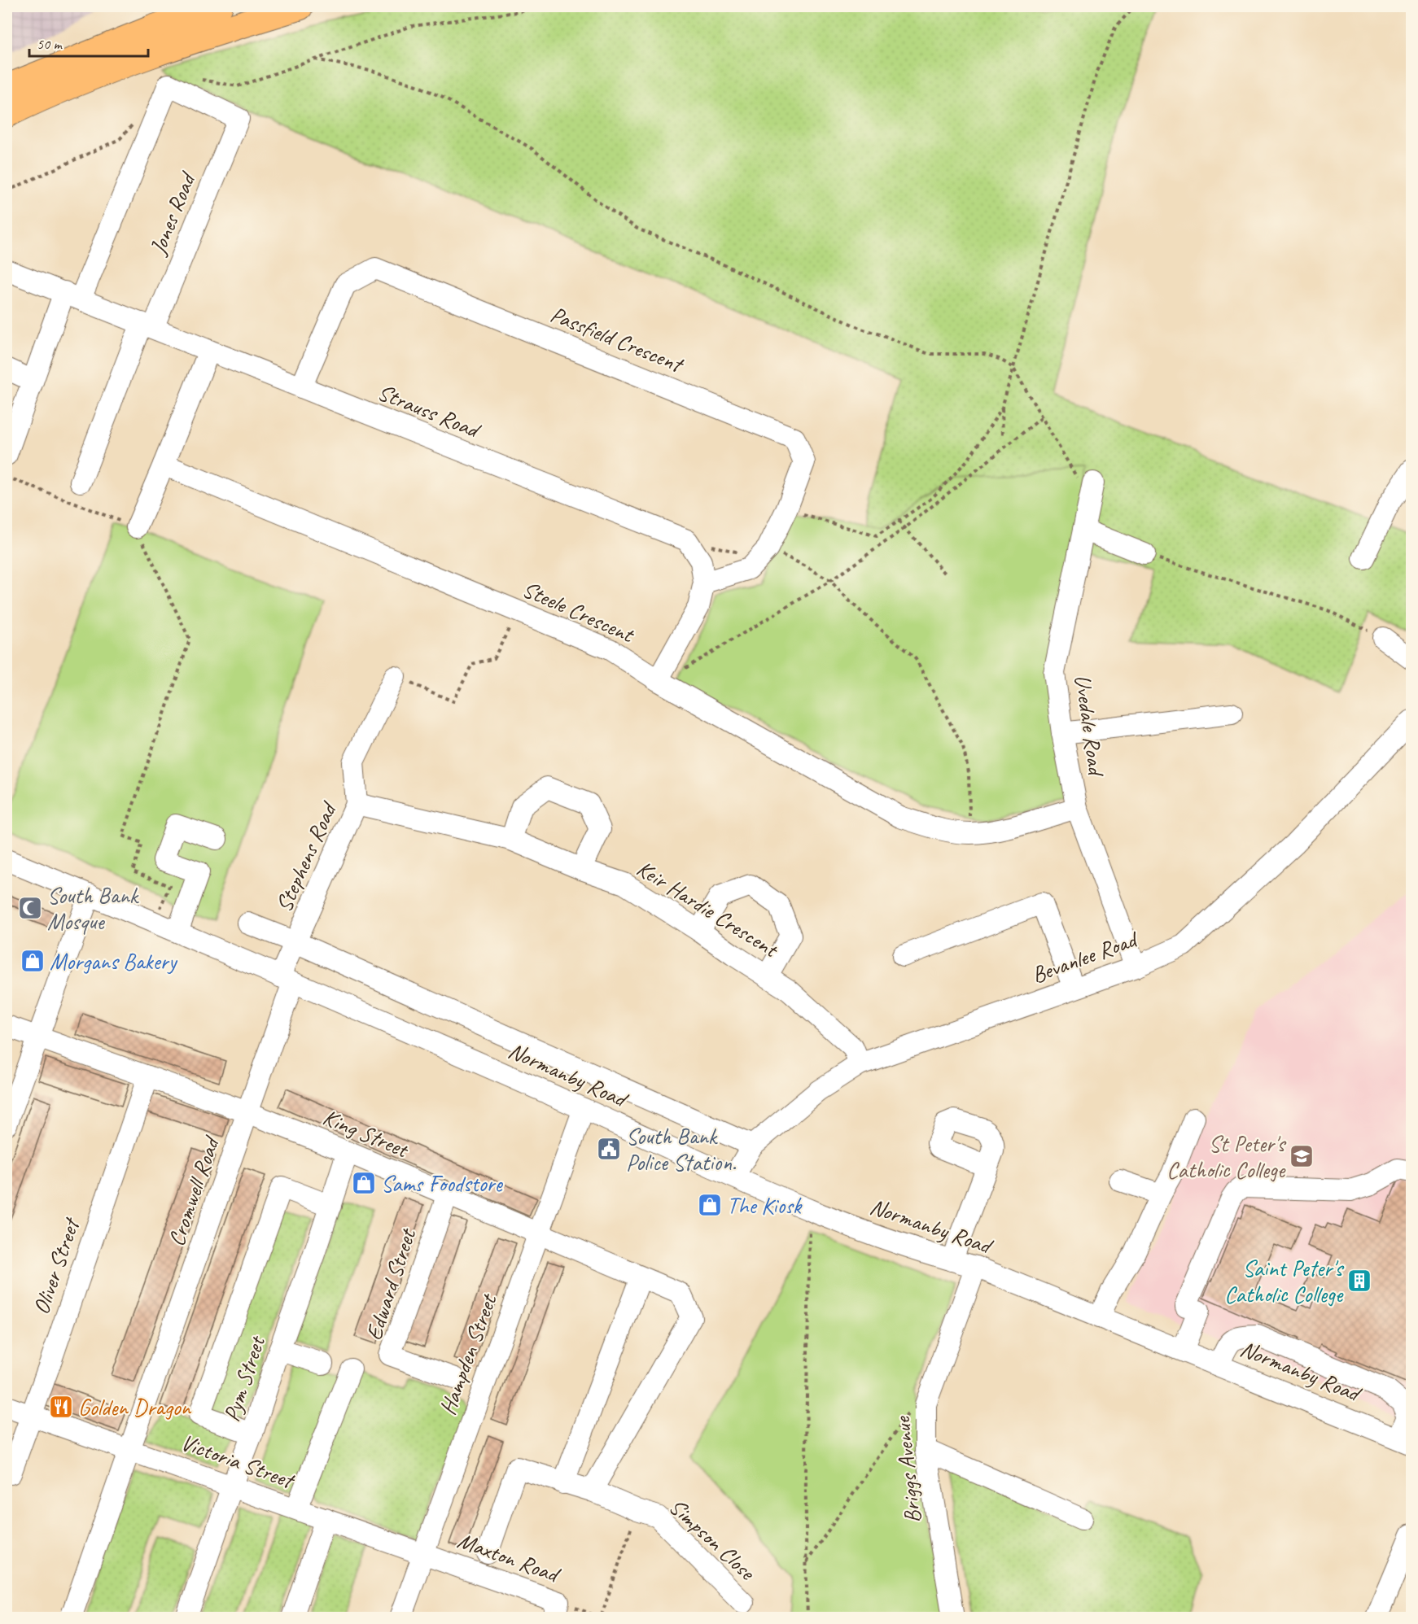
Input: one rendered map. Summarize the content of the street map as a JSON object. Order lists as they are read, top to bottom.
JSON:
{
  "streets": {
    "street": [
      "Jones Road",
      "Passfield Crescent",
      "Strauss Road",
      "Steele Crescent",
      "Uvedale Road",
      "Stephens Road",
      "Keir Hardie Crescent",
      "Bevanlee Road",
      "Normanby Road",
      "King Street",
      "Cromwell Road",
      "Oliver Street",
      "Edward Street",
      "Hampden Street",
      "Pym Street",
      "Victoria Street",
      "Briggs Avenue",
      "Simpson Close",
      "Maxton Road"
    ]
  },
  "crossings": [
    ["Jones Road", "Strauss Road"],
    ["Passfield Crescent", "Strauss Road"],
    ["Steele Crescent", "Uvedale Road"],
    ["Uvedale Road", "Bevanlee Road"],
    ["Stephens Road", "Keir Hardie Crescent"],
    ["Stephens Road", "Normanby Road"],
    ["Stephens Road", "Cromwell Road"],
    ["Keir Hardie Crescent", "Bevanlee Road"],
    ["Bevanlee Road", "Normanby Road"],
    ["Normanby Road", "Cromwell Road"],
    ["Normanby Road", "Hampden Street"],
    ["Normanby Road", "Briggs Avenue"],
    ["King Street", "Cromwell Road"],
    ["King Street", "Oliver Street"],
    ["King Street", "Edward Street"],
    ["King Street", "Hampden Street"],
    ["King Street", "Simpson Close"],
    ["Cromwell Road", "Victoria Street"],
    ["Oliver Street", "Victoria Street"],
    ["Hampden Street", "Victoria Street"],
    ["Hampden Street", "Maxton Road"],
    ["Pym Street", "Victoria Street"],
    ["Victoria Street", "Maxton Road"]
  ],
  "places": {
    "mosque": ["South Bank Mosque"],
    "shop": ["Morgans Bakery", "Sams Foodstore", "The Kiosk"],
    "public building": ["South Bank Police Station."],
    "school or university": ["St Peter's Catholic College"],
    "building": ["Saint Peter's Catholic College"],
    "restaurant": ["Golden Dragon"]
  },
  "scale_bar": "50 m"
}
